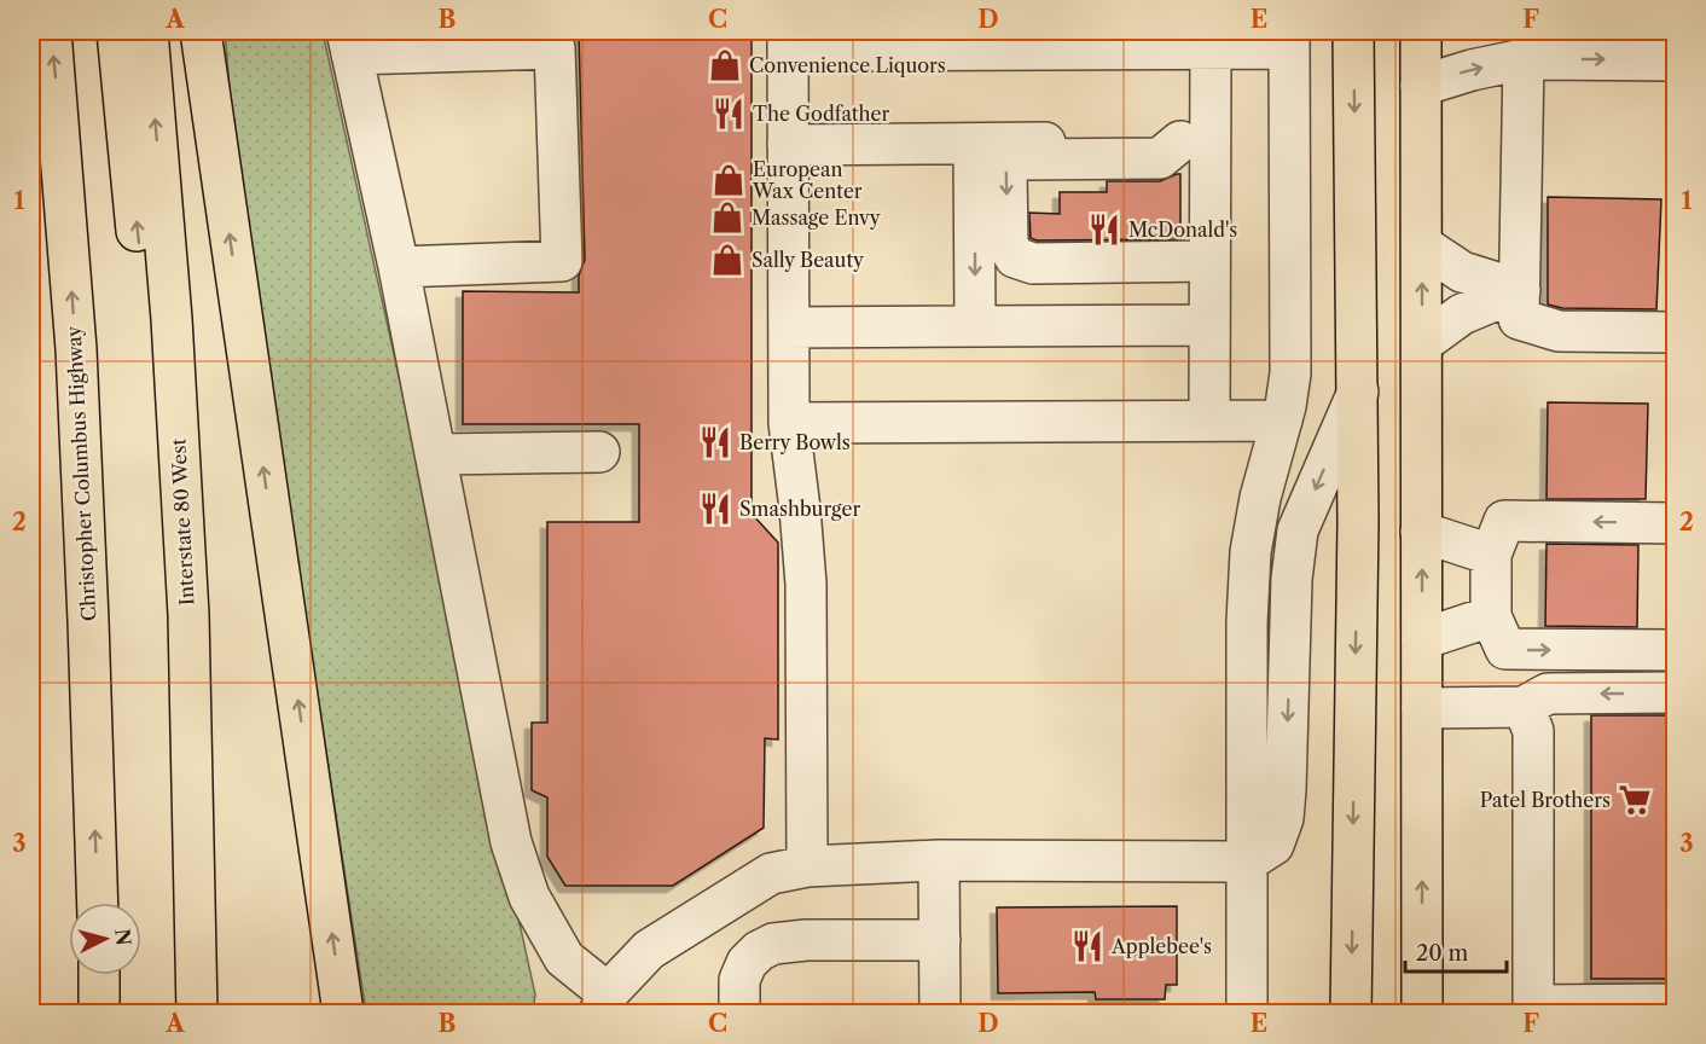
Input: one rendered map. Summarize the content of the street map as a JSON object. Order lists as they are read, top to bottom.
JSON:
{
  "streets": {
    "highway": ["Christopher Columbus Highway", "Interstate 80 West"]
  },
  "places": {
    "shop": [
      "Convenience Liquors",
      "European Wax Center",
      "Massage Envy",
      "Sally Beauty"
    ],
    "restaurant": [
      "The Godfather",
      "McDonald's",
      "Berry Bowls",
      "Smashburger",
      "Applebee's"
    ],
    "supermarket": ["Patel Brothers"]
  },
  "scale_bar": "20 m",
  "north": "right",
  "grid": {
    "columns": [
      "A",
      "B",
      "C",
      "D",
      "E",
      "F"
    ],
    "rows": ["1", "2", "3"]
  }
}
